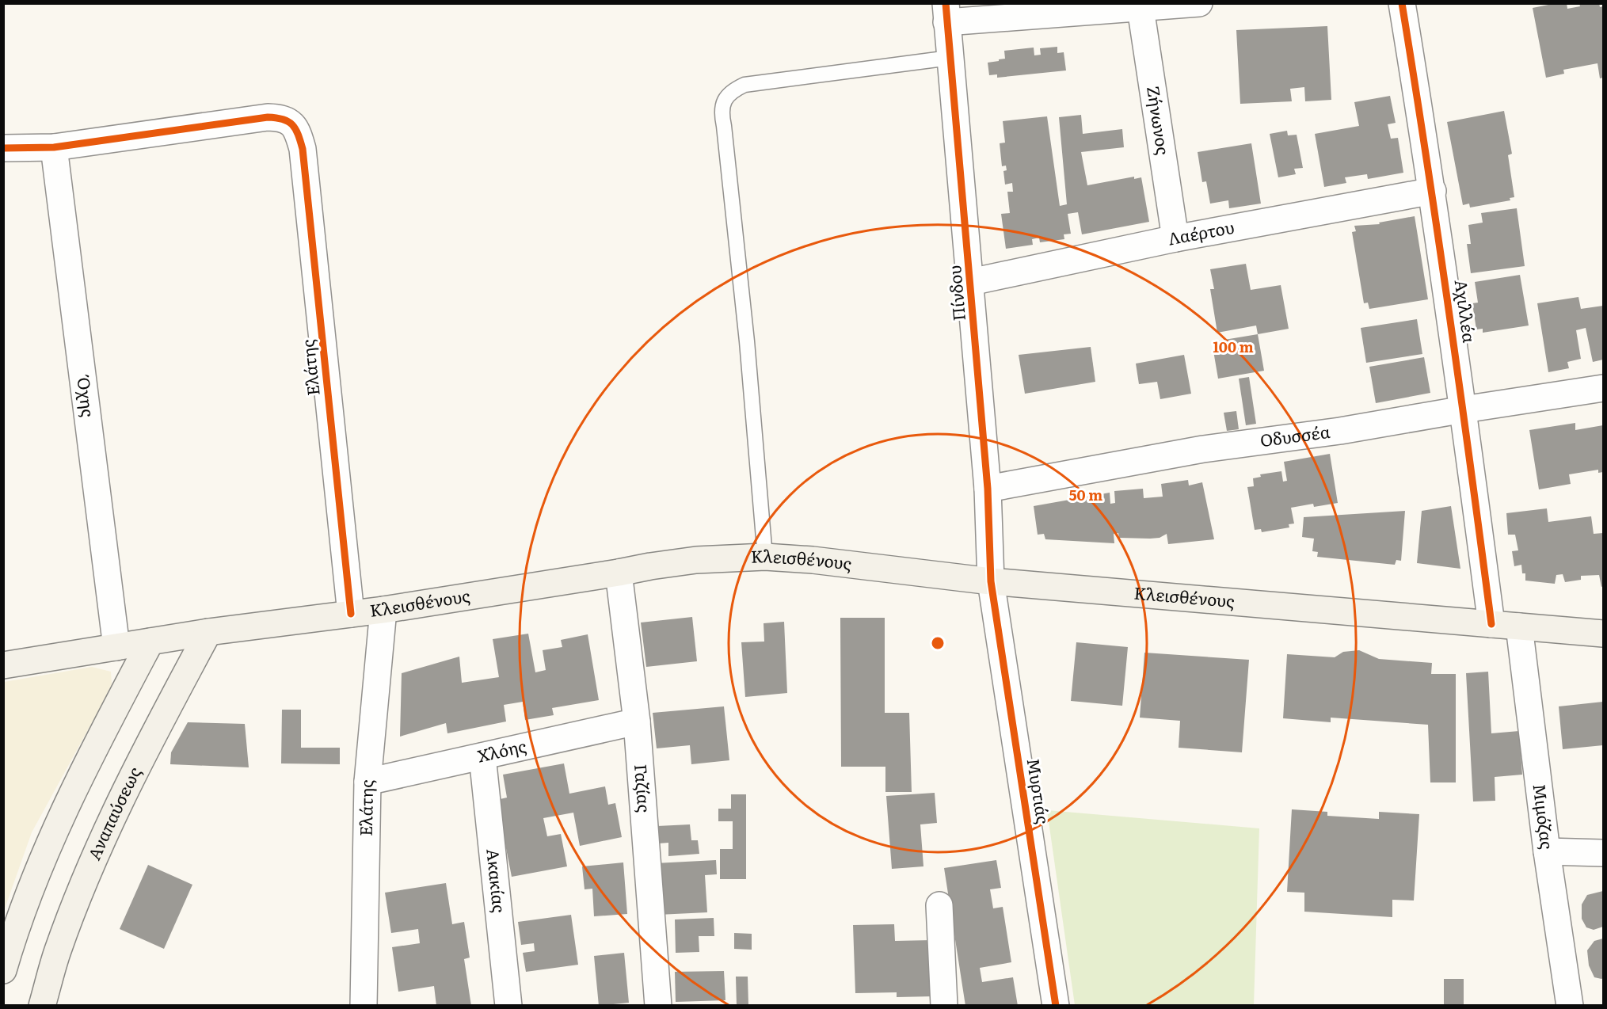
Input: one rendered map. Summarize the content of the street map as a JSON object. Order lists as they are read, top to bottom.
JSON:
{
  "streets": {
    "main road": ["Κλεισθένους", "Αναπαύσεως"],
    "street": [
      "Ζήνωνος",
      "Λαέρτου",
      "Πίνδου",
      "Αχιλλέα",
      "Ελάτης",
      "Όχης",
      "Οδυσσέα",
      "Χλόης",
      "Γαζίας",
      "Μυρτιάς",
      "Μιμόζας",
      "Ακακίας"
    ]
  },
  "crossings": [
    ["Ζήνωνος", "Λαέρτου"],
    ["Λαέρτου", "Πίνδου"],
    ["Λαέρτου", "Αχιλλέα"],
    ["Πίνδου", "Οδυσσέα"],
    ["Πίνδου", "Κλεισθένους"],
    ["Πίνδου", "Μυρτιάς"],
    ["Αχιλλέα", "Οδυσσέα"],
    ["Αχιλλέα", "Κλεισθένους"],
    ["Ελάτης", "Όχης"],
    ["Ελάτης", "Κλεισθένους"],
    ["Ελάτης", "Χλόης"],
    ["Όχης", "Κλεισθένους"],
    ["Κλεισθένους", "Γαζίας"],
    ["Κλεισθένους", "Μυρτιάς"],
    ["Κλεισθένους", "Αναπαύσεως"],
    ["Κλεισθένους", "Μιμόζας"],
    ["Χλόης", "Γαζίας"],
    ["Χλόης", "Ακακίας"]
  ],
  "rings": ["100 m", "50 m"]
}
